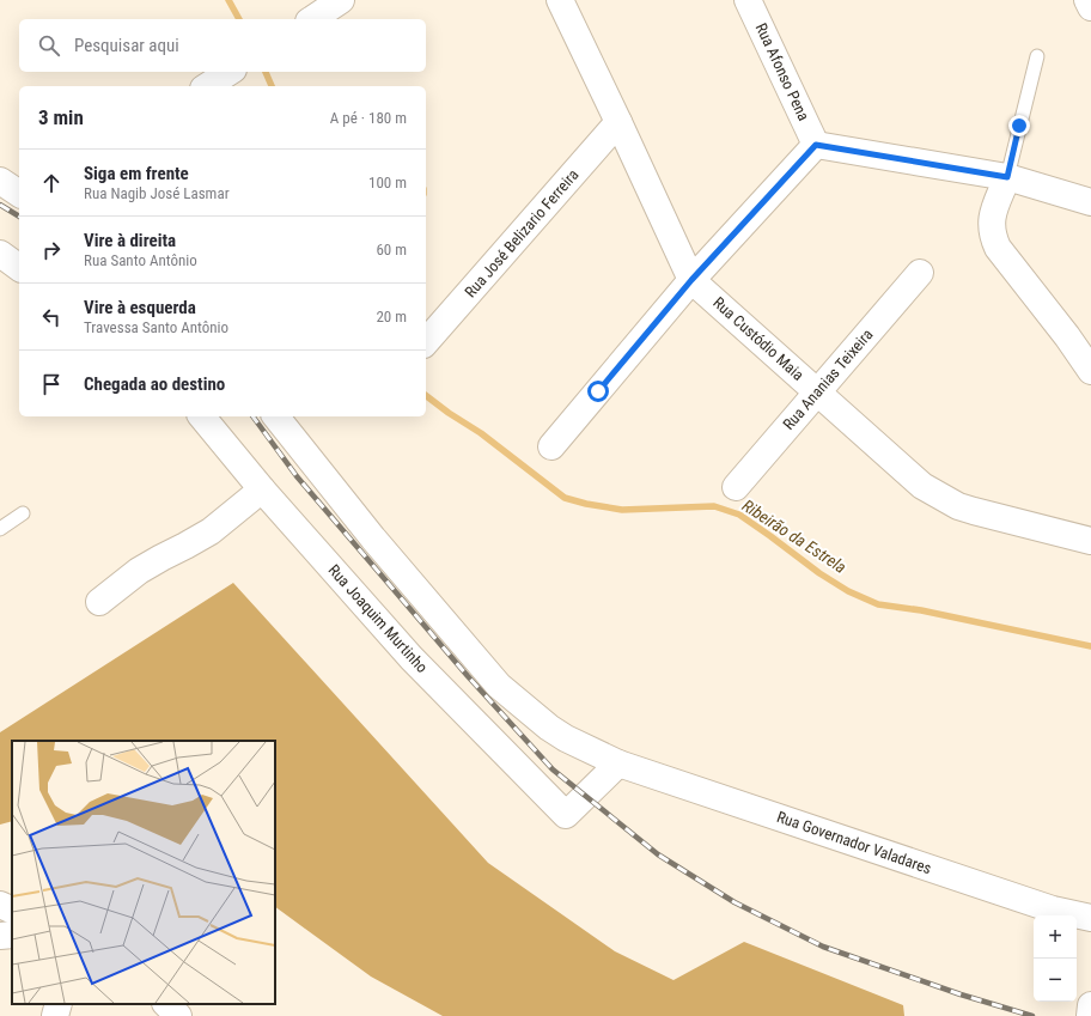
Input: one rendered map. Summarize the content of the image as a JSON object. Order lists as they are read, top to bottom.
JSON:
{
  "streets": {
    "street": [
      "Rua Afonso Pena",
      "Rua José Belizario Ferreira",
      "Rua Custódio Maia",
      "Rua Ananias Teixeira",
      "Rua Joaquim Murtinho",
      "Rua Governador Valadares"
    ]
  },
  "crossings": [
    ["Rua José Belizario Ferreira", "Rua Custódio Maia"],
    ["Rua Custódio Maia", "Rua Ananias Teixeira"],
    ["Rua Joaquim Murtinho", "Rua Governador Valadares"]
  ],
  "water": ["Ribeirão da Estrela"],
  "page": {
    "search": "Pesquisar aqui",
    "heading": ["3 min", "A pé · 180 m"],
    "list": [
      ["Siga em frente", "Rua Nagib José Lasmar", "100 m"],
      ["Vire à direita", "Rua Santo Antônio", "60 m"],
      ["Vire à esquerda", "Travessa Santo Antônio", "20 m"],
      "Chegada ao destino"
    ],
    "map_buttons": ["+", "−"]
  }
}
